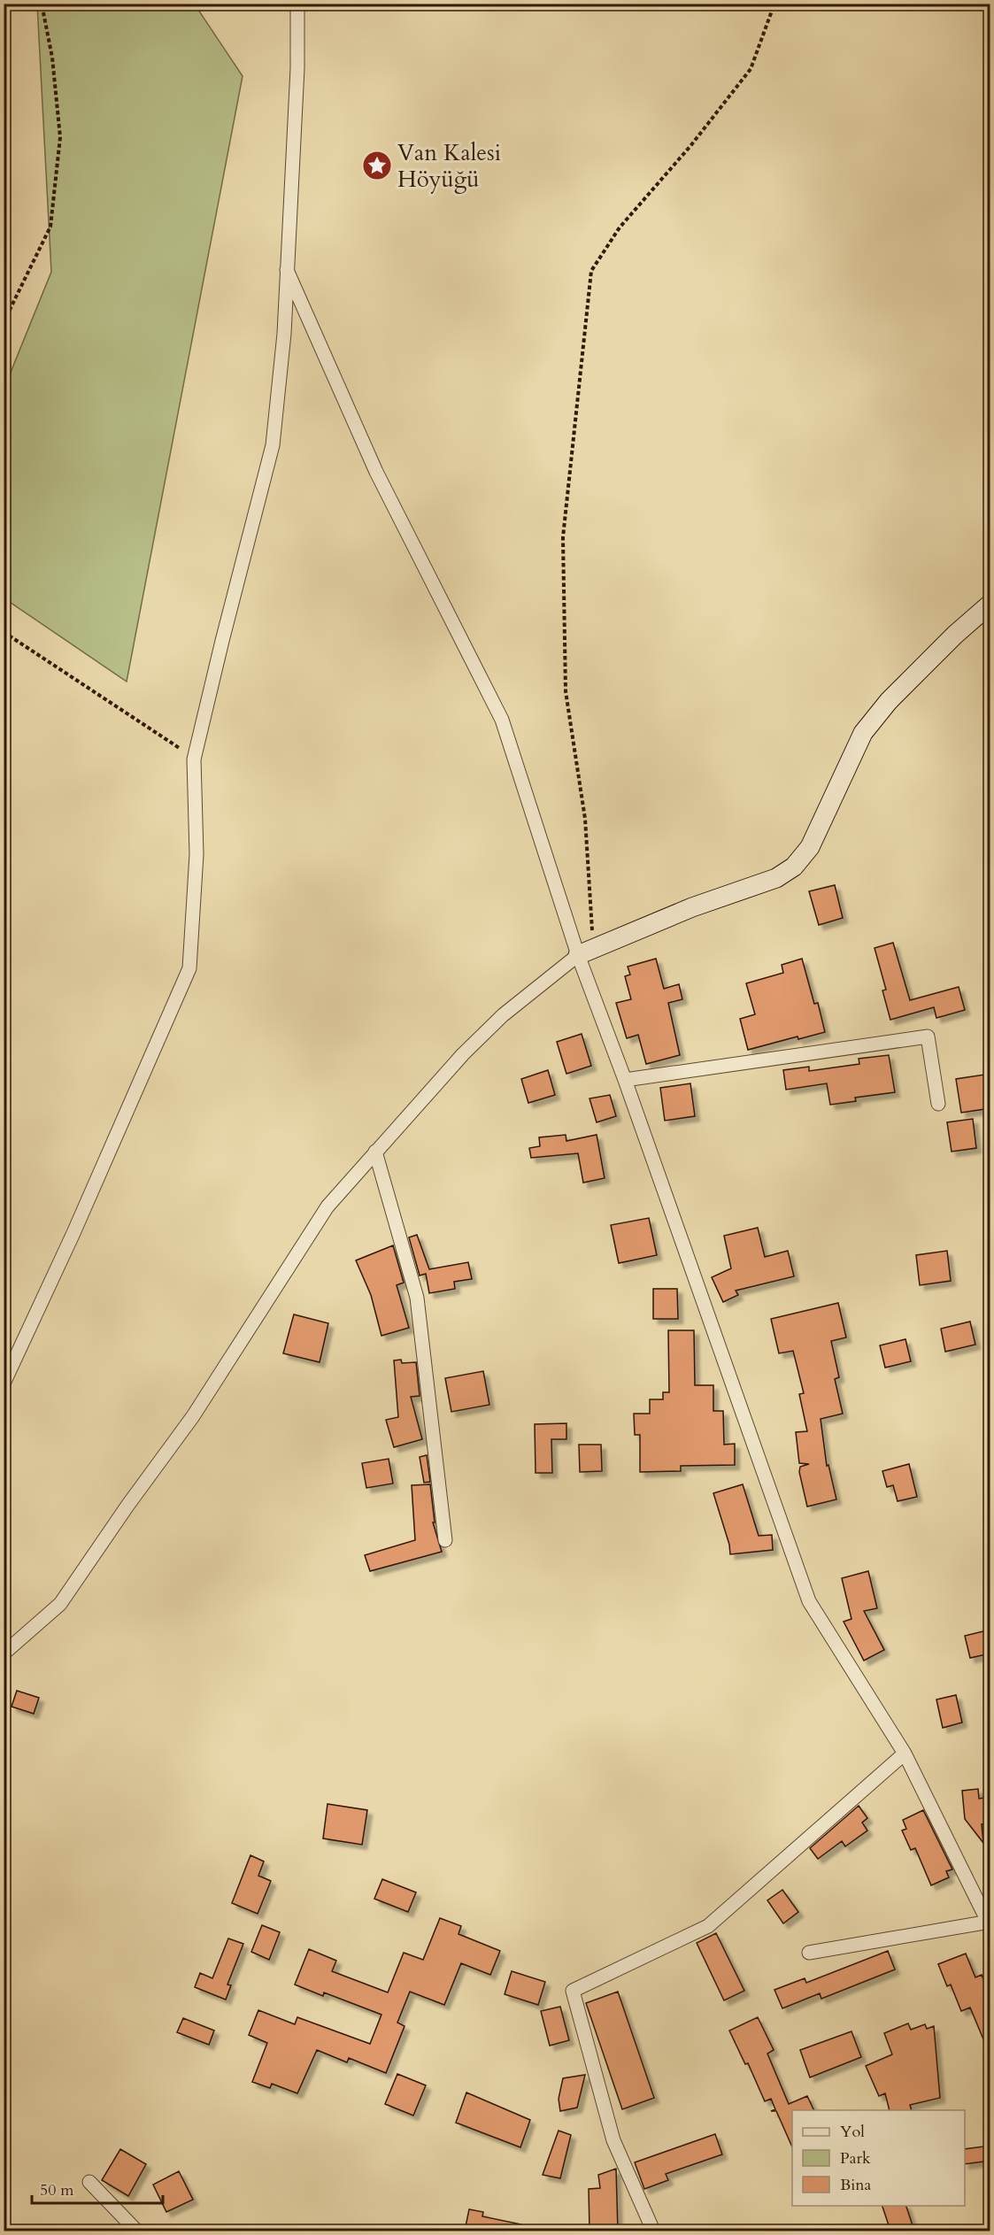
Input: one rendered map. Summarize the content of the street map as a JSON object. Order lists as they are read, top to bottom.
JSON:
{
  "places": {
    "place": ["Van Kalesi Höyüğü"]
  },
  "legend": ["Yol", "Park", "Bina"],
  "scale_bar": "50 m"
}
